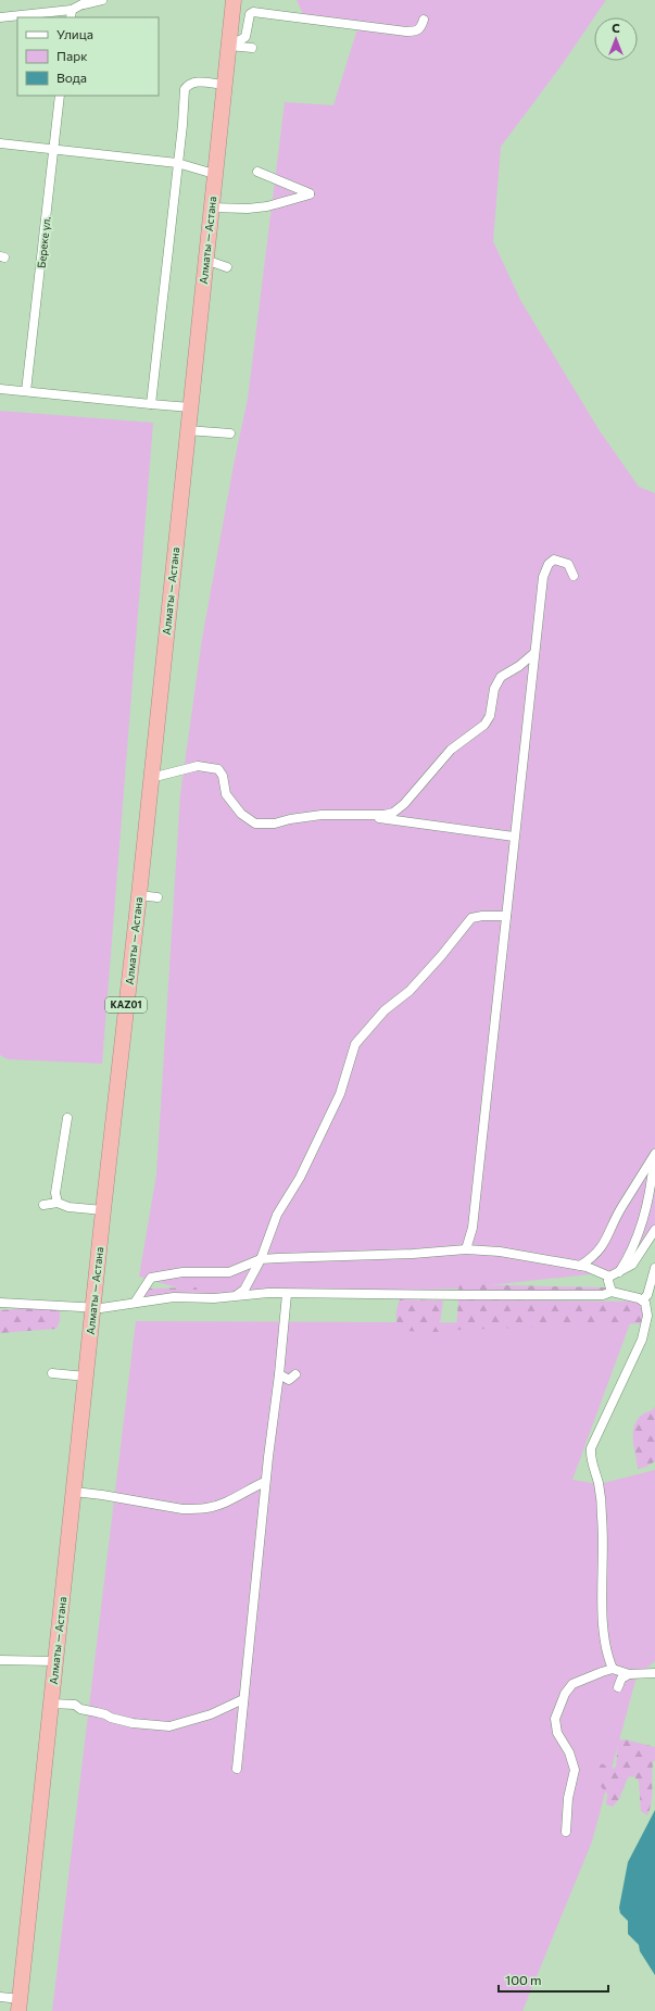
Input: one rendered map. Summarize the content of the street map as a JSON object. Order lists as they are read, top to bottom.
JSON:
{
  "streets": {
    "highway": ["Алматы — Астана", "KАZ01"],
    "street": ["Береке ул."]
  },
  "legend": ["Улица", "Парк", "Вода"],
  "scale_bar": "100 m",
  "north": "top"
}
